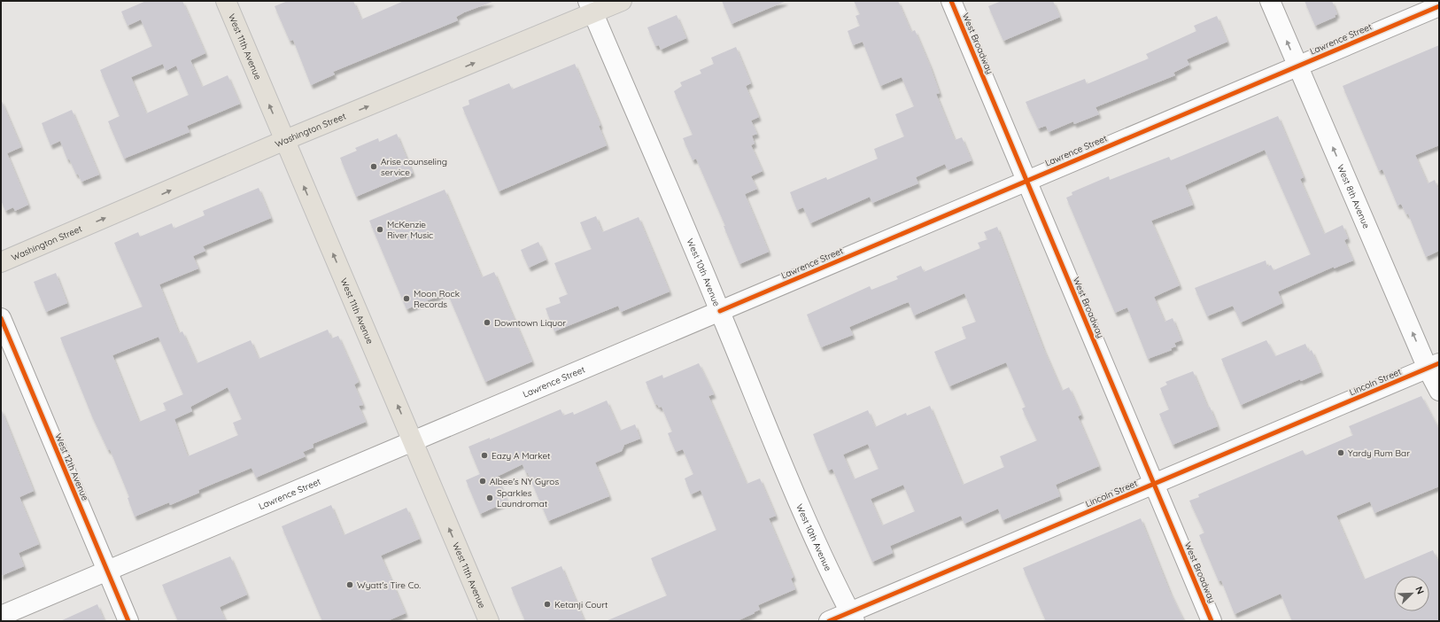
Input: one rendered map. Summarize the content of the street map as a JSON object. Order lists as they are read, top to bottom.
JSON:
{
  "streets": {
    "main road": ["West 11th Avenue", "Washington Street"],
    "street": [
      "Lawrence Street",
      "West Broadway",
      "West 8th Avenue",
      "West 10th Avenue",
      "Lincoln Street",
      "West 12th Avenue"
    ]
  },
  "crossings": [
    ["Lawrence Street", "West Broadway"],
    ["Lawrence Street", "West 11th Avenue"],
    ["Lawrence Street", "West 8th Avenue"],
    ["Lawrence Street", "West 10th Avenue"],
    ["Lawrence Street", "West 12th Avenue"],
    ["West Broadway", "Lincoln Street"],
    ["West 11th Avenue", "Washington Street"],
    ["Washington Street", "West 10th Avenue"],
    ["West 8th Avenue", "Lincoln Street"],
    ["West 10th Avenue", "Lincoln Street"]
  ],
  "one_way": ["West 11th Avenue", "Washington Street", "West 8th Avenue"],
  "places": [
    "Arise counseling service",
    "McKenzie River Music",
    "Moon Rock Records",
    "Downtown Liquor",
    "Yardy Rum Bar",
    "Eazy A Market",
    "Albee's NY Gyros",
    "Sparkles Laundromat",
    "Wyatt's Tire Co.",
    "Ketanji Court"
  ],
  "north": "top right"
}
